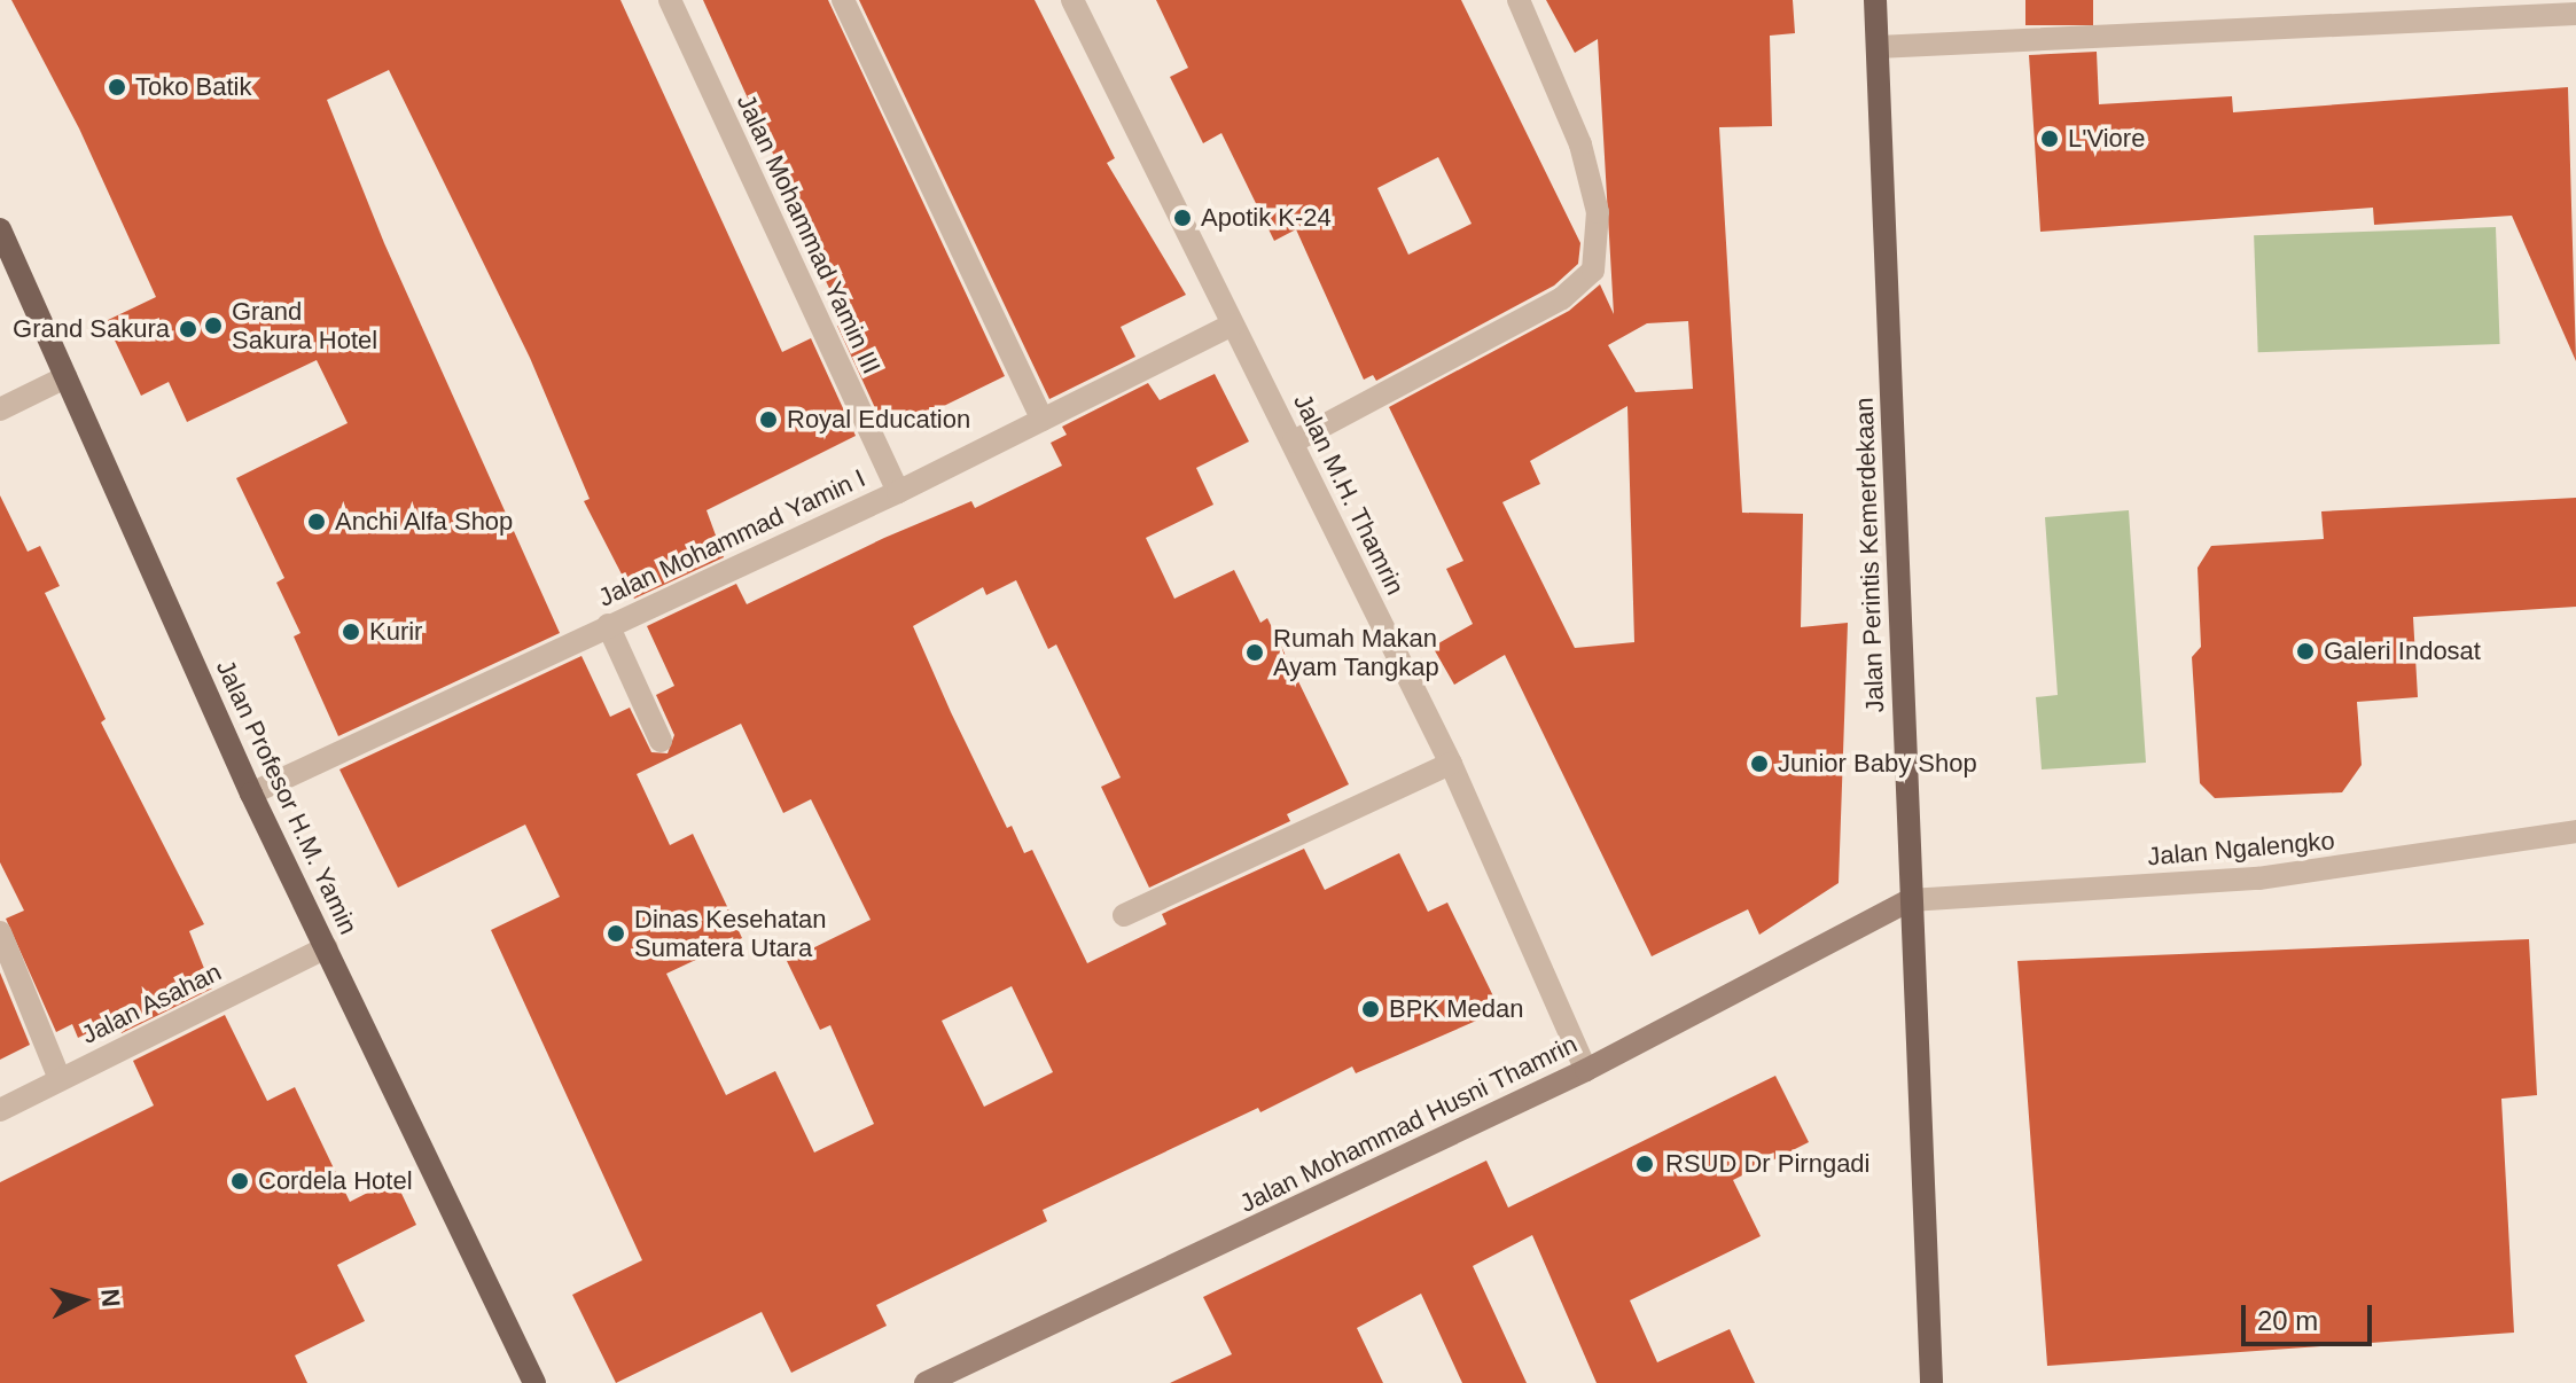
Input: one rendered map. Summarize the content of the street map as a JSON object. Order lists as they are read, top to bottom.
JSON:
{
  "streets": {
    "main road": ["Jalan Perintis Kemerdekaan", "Jalan Profesor H.M. Yamin", "Jalan Mohammad Husni Thamrin"],
    "street": [
      "Jalan Mohammad Yamin III",
      "Jalan M.H. Thamrin",
      "Jalan Mohammad Yamin I",
      "Jalan Ngalengko",
      "Jalan Asahan"
    ]
  },
  "crossings": [
    ["Jalan Mohammad Yamin III", "Jalan Mohammad Yamin I"],
    ["Jalan M.H. Thamrin", "Jalan Mohammad Yamin I"],
    ["Jalan M.H. Thamrin", "Jalan Mohammad Husni Thamrin"],
    ["Jalan Mohammad Yamin I", "Jalan Profesor H.M. Yamin"],
    ["Jalan Perintis Kemerdekaan", "Jalan Ngalengko"],
    ["Jalan Perintis Kemerdekaan", "Jalan Mohammad Husni Thamrin"],
    ["Jalan Profesor H.M. Yamin", "Jalan Asahan"],
    ["Jalan Ngalengko", "Jalan Mohammad Husni Thamrin"]
  ],
  "places": [
    "Toko Batik",
    "L'Viore",
    "Apotik K-24",
    "Grand Sakura Hotel",
    "Grand Sakura",
    "Royal Education",
    "Anchi Alfa Shop",
    "Kurir",
    "Galeri Indosat",
    "Rumah Makan Ayam Tangkap",
    "Junior Baby Shop",
    "Dinas Kesehatan Sumatera Utara",
    "BPK Medan",
    "RSUD Dr Pirngadi",
    "Cordela Hotel"
  ],
  "scale_bar": "20 m",
  "north": "right"
}
